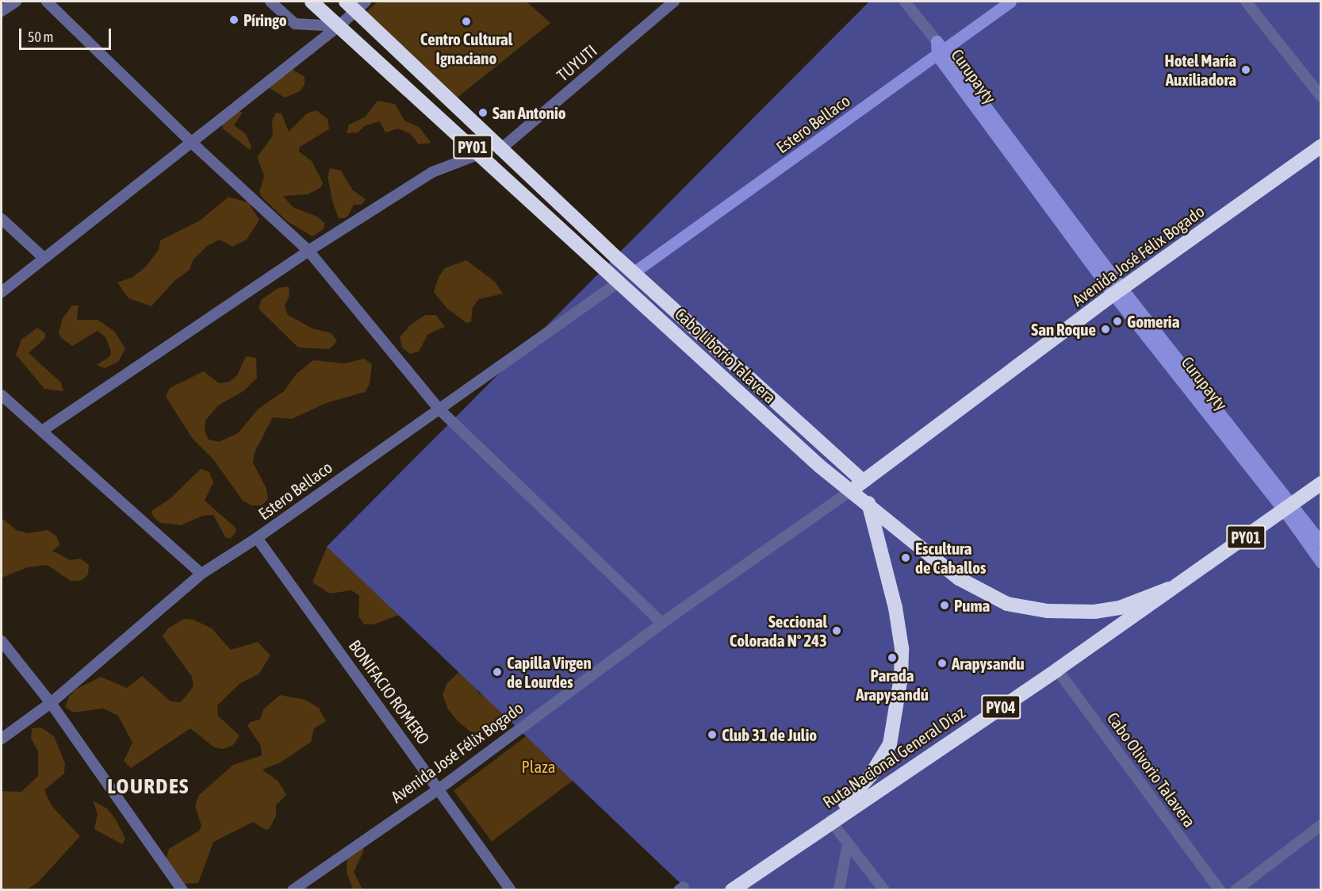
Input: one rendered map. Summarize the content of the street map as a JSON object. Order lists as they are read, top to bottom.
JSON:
{
  "streets": {
    "highway": [
      "PY01",
      "Avenida José Félix Bogado",
      "Cabo Liborio Talavera",
      "PY04",
      "Ruta Nacional General Díaz"
    ],
    "street": [
      "TUYUTI",
      "Curupayty",
      "Estero Bellaco",
      "BONIFACIO ROMERO",
      "Cabo Olivorio Talavera"
    ]
  },
  "crossings": [
    ["TUYUTI", "Cabo Liborio Talavera"],
    ["Curupayty", "Estero Bellaco"],
    ["Curupayty", "PY01"],
    ["Curupayty", "Avenida José Félix Bogado"],
    ["Estero Bellaco", "Cabo Liborio Talavera"],
    ["Estero Bellaco", "BONIFACIO ROMERO"],
    ["PY01", "Cabo Liborio Talavera"],
    ["PY01", "Ruta Nacional General Díaz"],
    ["Avenida José Félix Bogado", "Cabo Liborio Talavera"],
    ["Avenida José Félix Bogado", "BONIFACIO ROMERO"],
    ["Cabo Liborio Talavera", "Ruta Nacional General Díaz"],
    ["Ruta Nacional General Díaz", "Cabo Olivorio Talavera"]
  ],
  "districts": ["LOURDES"],
  "parks": ["Plaza"],
  "places": [
    "Píringo",
    "Centro Cultural Ignaciano",
    "Hotel María Auxiliadora",
    "San Antonio",
    "Gomeria",
    "San Roque",
    "Escultura de Caballos",
    "Puma",
    "Seccional Colorada Nº 243",
    "Parada Arapysandú",
    "Arapysandu",
    "Capilla Virgen de Lourdes",
    "Club 31 de Julio"
  ],
  "scale_bar": "50 m"
}
